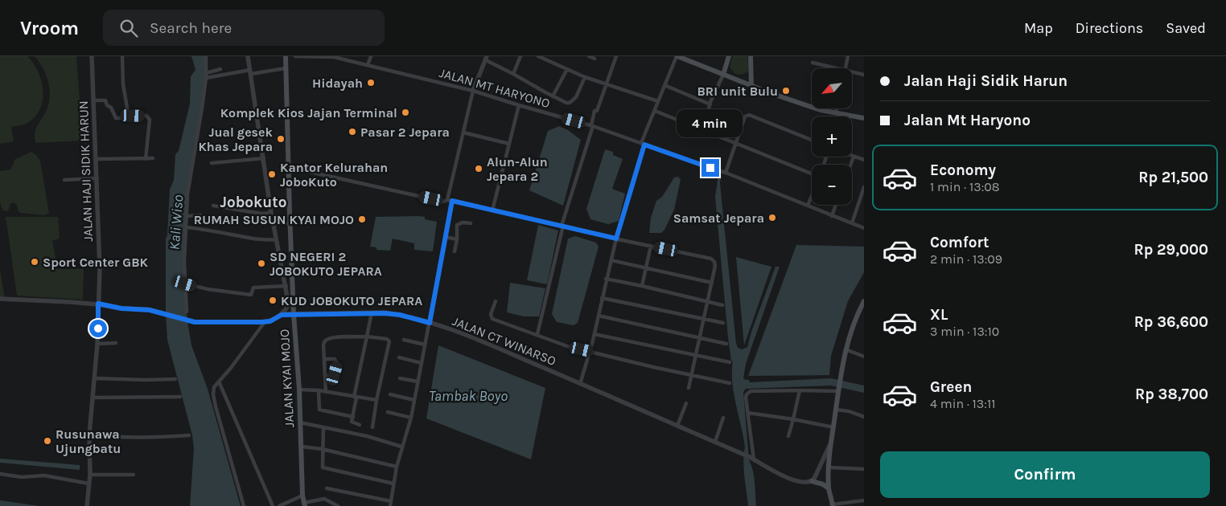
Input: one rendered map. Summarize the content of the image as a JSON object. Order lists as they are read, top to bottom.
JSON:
{
  "streets": {
    "main road": ["JALAN KYAI MOJO"],
    "street": ["JALAN MT HARYONO", "JALAN HAJI SIDIK HARUN", "JALAN CT WINARSO"]
  },
  "crossings": [
    ["JALAN CT WINARSO", "JALAN KYAI MOJO"]
  ],
  "districts": ["Jobokuto"],
  "water": ["Kali Wiso", "Tambak Boyo"],
  "places": [
    "Hidayah",
    "BRI unit Bulu",
    "Komplek Kios Jajan Terminal",
    "Pasar 2 Jepara",
    "Jual gesek Khas Jepara",
    "Alun-Alun Jepara 2",
    "Kantor Kelurahan JoboKuto",
    "Samsat Jepara",
    "RUMAH SUSUN KYAI MOJO",
    "Sport Center GBK",
    "SD NEGERI 2 JOBOKUTO JEPARA",
    "KUD JOBOKUTO JEPARA",
    "Rusunawa Ujungbatu"
  ],
  "north": "bottom left",
  "page": {
    "header": "Vroom",
    "search": "Search here",
    "nav": ["Map", "Directions", "Saved"],
    "banner": ["Jalan Haji Sidik Harun", "Jalan Mt Haryono"],
    "map_buttons": ["+", "−"],
    "bubble": "4 min",
    "list": [
      {
        "name": "Economy",
        "note": "1 min · 13:08",
        "value": "Rp 21,500"
      },
      {
        "name": "Comfort",
        "note": "2 min · 13:09",
        "value": "Rp 29,000"
      },
      {
        "name": "XL",
        "note": "3 min · 13:10",
        "value": "Rp 36,600"
      },
      {
        "name": "Green",
        "note": "4 min · 13:11",
        "value": "Rp 38,700"
      }
    ],
    "buttons": "Confirm"
  }
}
